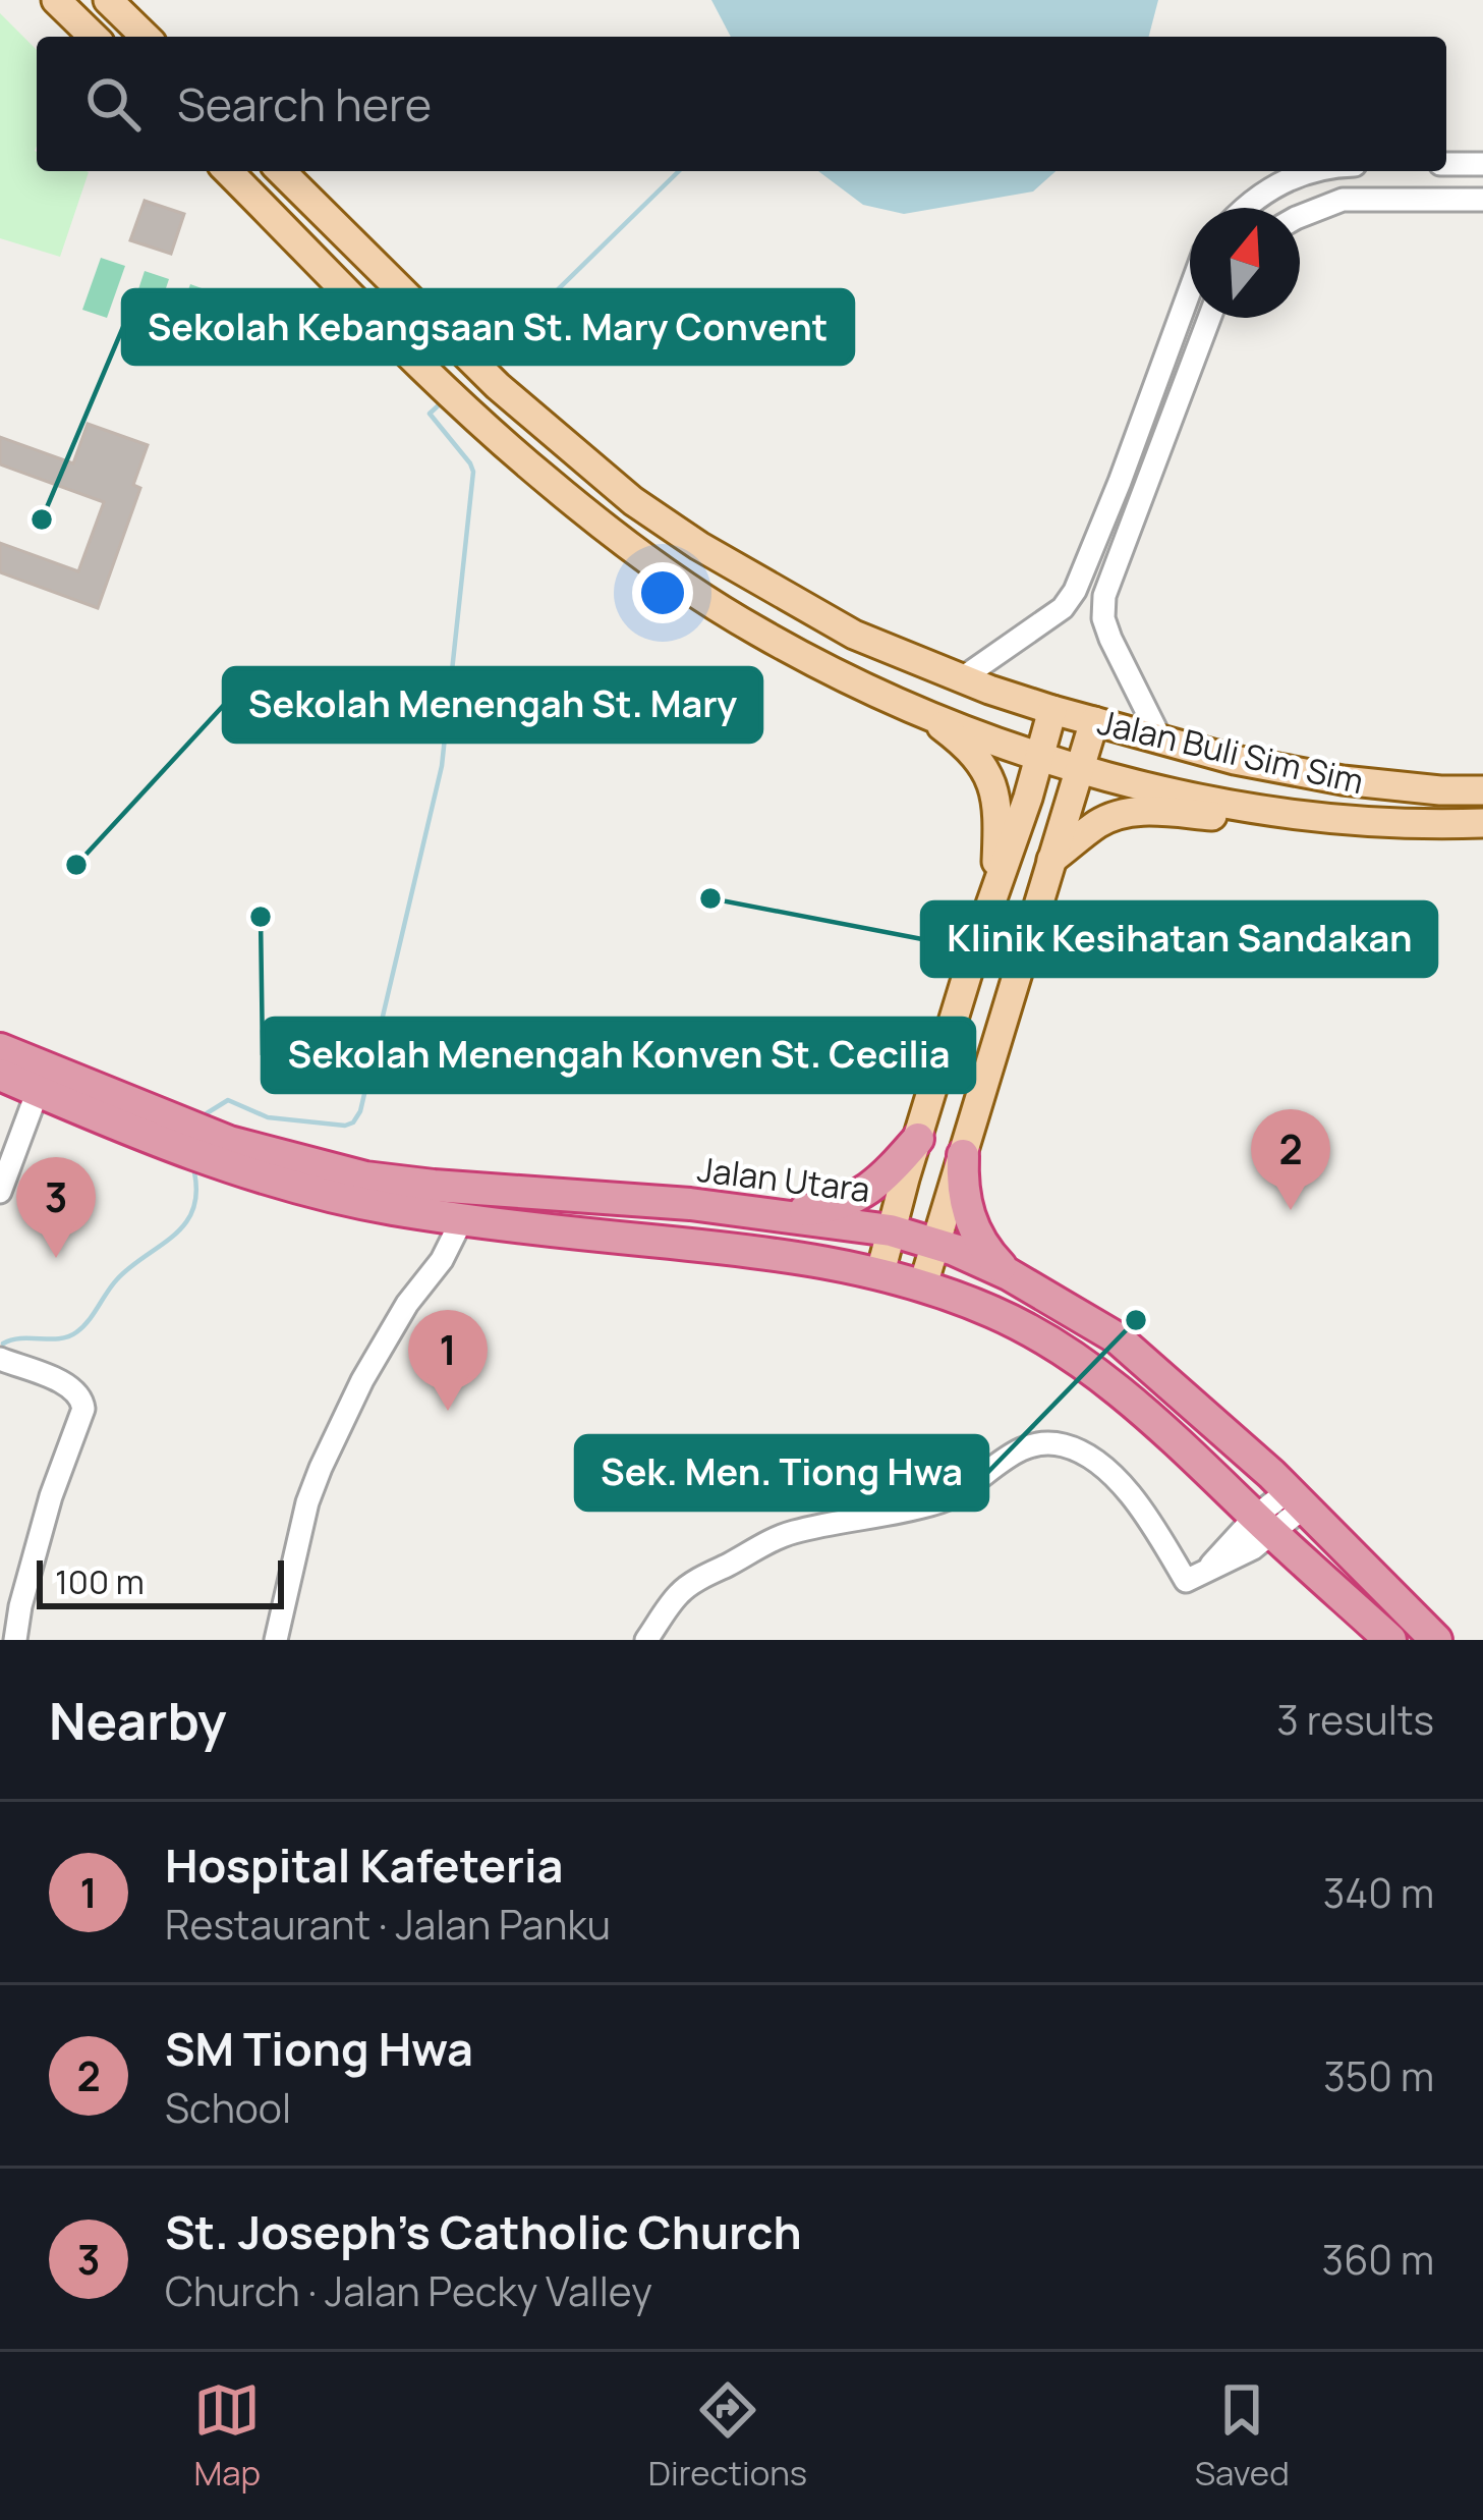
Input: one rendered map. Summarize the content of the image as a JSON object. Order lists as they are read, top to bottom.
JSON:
{
  "streets": {
    "highway": ["Jalan Utara"],
    "main road": ["Jalan Buli Sim Sim"]
  },
  "crossings": [
    ["Jalan Buli Sim Sim", "Jalan Utara"]
  ],
  "places": [
    "Sekolah Kebangsaan St. Mary Convent",
    "Sekolah Menengah St. Mary",
    "Klinik Kesihatan Sandakan",
    "Sekolah Menengah Konven St. Cecilia",
    "Sek. Men. Tiong Hwa"
  ],
  "scale_bar": "100 m",
  "north": "top",
  "page": {
    "search": "Search here",
    "pins": ["2", "3", "1"],
    "scale": "100 m",
    "heading": ["Nearby", "3 results"],
    "list": [
      {
        "mark": "1",
        "name": "Hospital Kafeteria",
        "note": "Restaurant · Jalan Panku",
        "value": "340 m"
      },
      {
        "mark": "2",
        "name": "SM Tiong Hwa",
        "note": "School",
        "value": "350 m"
      },
      {
        "mark": "3",
        "name": "St. Joseph's Catholic Church",
        "note": "Church · Jalan Pecky Valley",
        "value": "360 m"
      }
    ],
    "nav": ["Map", "Directions", "Saved"]
  }
}
